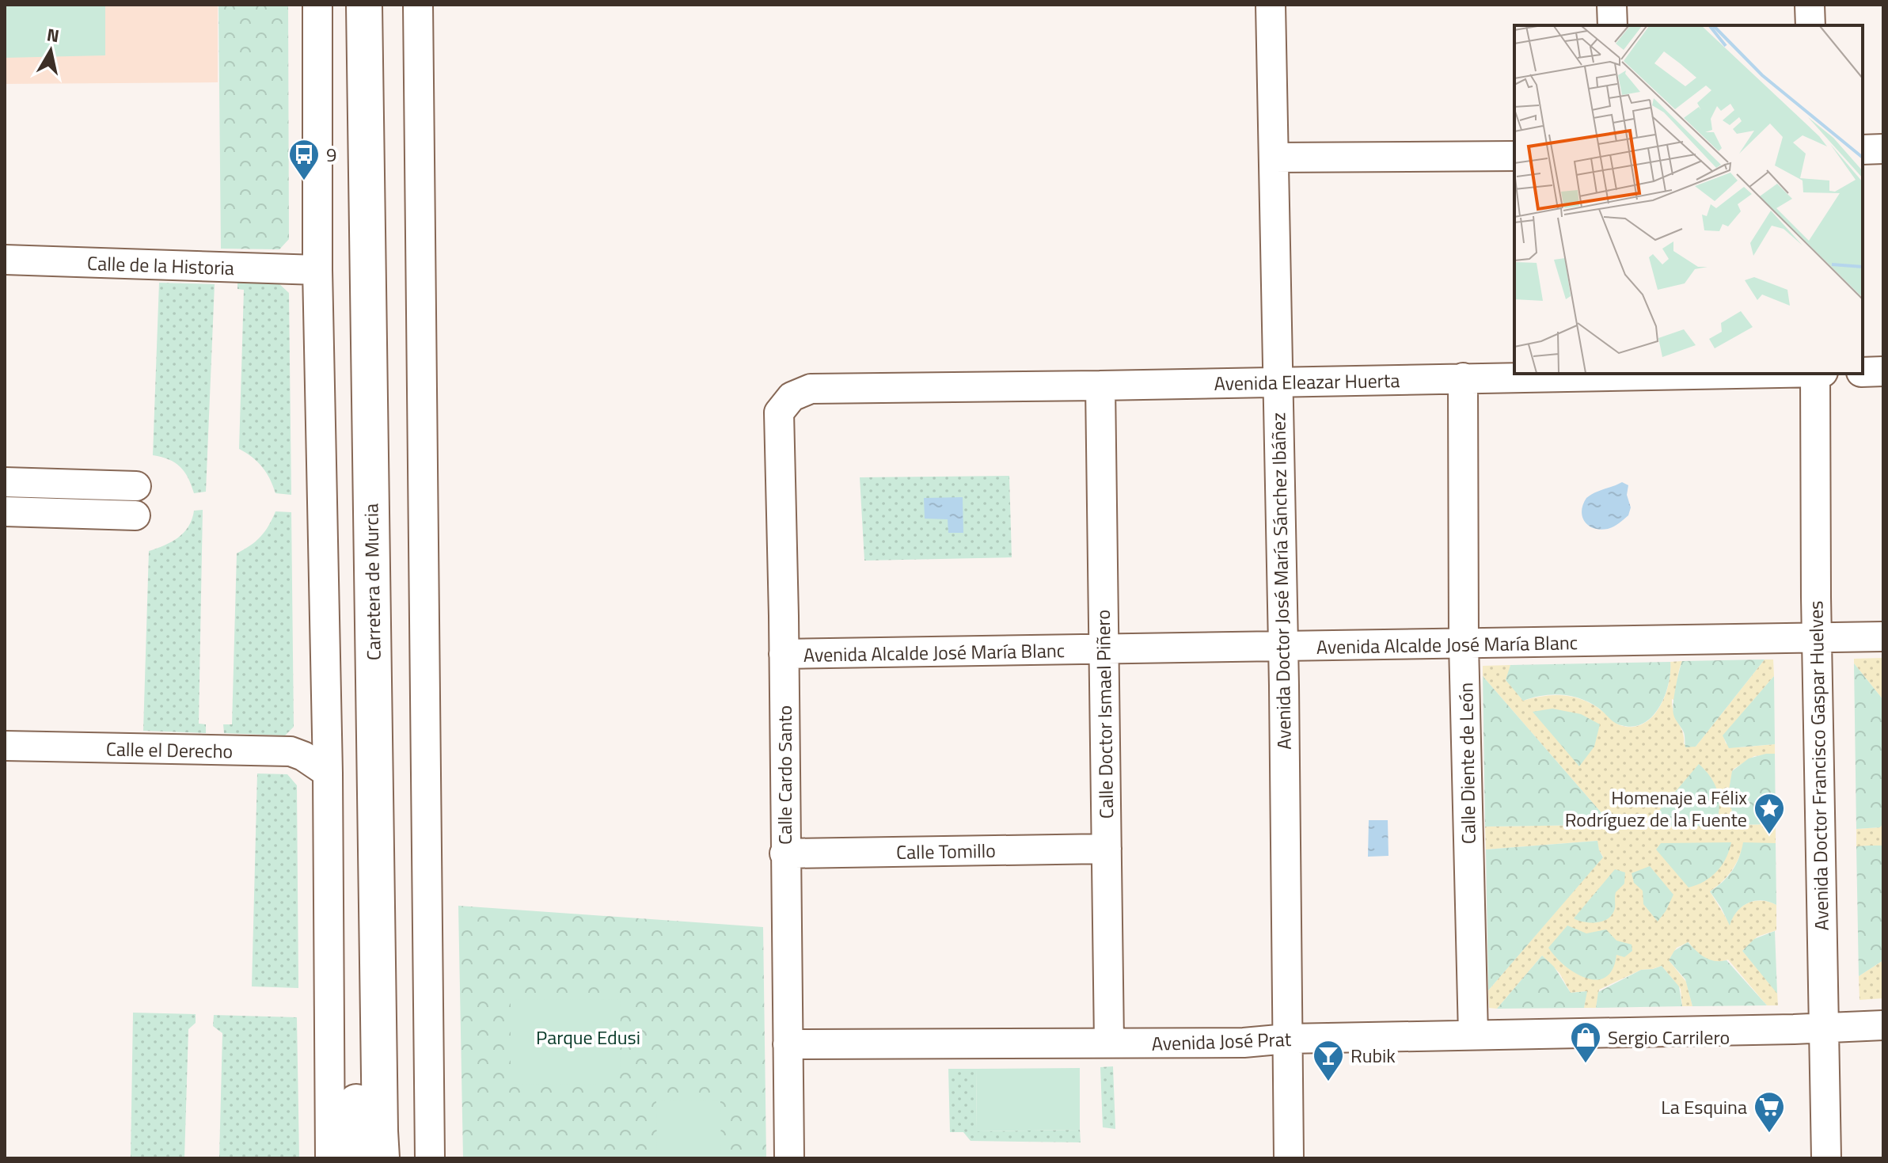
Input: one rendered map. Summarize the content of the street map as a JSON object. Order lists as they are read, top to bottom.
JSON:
{
  "streets": {
    "main road": ["Carretera de Murcia"],
    "street": [
      "Calle de la Historia",
      "Avenida Eleazar Huerta",
      "Avenida Doctor José María Sánchez Ibáñez",
      "Avenida Alcalde José María Blanc",
      "Calle Doctor Ismael Piñero",
      "Calle el Derecho",
      "Calle Diente de León",
      "Avenida Doctor Francisco Gaspar Huelves",
      "Calle Cardo Santo",
      "Calle Tomillo",
      "Avenida José Prat"
    ]
  },
  "crossings": [
    ["Avenida Eleazar Huerta", "Avenida Doctor José María Sánchez Ibáñez"],
    ["Avenida Eleazar Huerta", "Calle Doctor Ismael Piñero"],
    ["Avenida Eleazar Huerta", "Calle Diente de León"],
    ["Avenida Eleazar Huerta", "Calle Cardo Santo"],
    ["Avenida Doctor José María Sánchez Ibáñez", "Avenida Alcalde José María Blanc"],
    ["Avenida Doctor José María Sánchez Ibáñez", "Avenida José Prat"],
    ["Avenida Alcalde José María Blanc", "Calle Doctor Ismael Piñero"],
    ["Avenida Alcalde José María Blanc", "Calle Diente de León"],
    ["Avenida Alcalde José María Blanc", "Avenida Doctor Francisco Gaspar Huelves"],
    ["Avenida Alcalde José María Blanc", "Calle Cardo Santo"],
    ["Calle Doctor Ismael Piñero", "Calle Tomillo"],
    ["Calle Doctor Ismael Piñero", "Avenida José Prat"],
    ["Calle Diente de León", "Avenida José Prat"],
    ["Avenida Doctor Francisco Gaspar Huelves", "Avenida José Prat"],
    ["Calle Cardo Santo", "Calle Tomillo"],
    ["Calle Cardo Santo", "Avenida José Prat"]
  ],
  "parks": ["Parque Edusi"],
  "places": {
    "bus stop": ["9"],
    "place": ["Homenaje a Félix Rodríguez de la Fuente"],
    "shop": ["Sergio Carrilero"],
    "bar": ["Rubik"],
    "supermarket": ["La Esquina"]
  },
  "north": "top"
}
